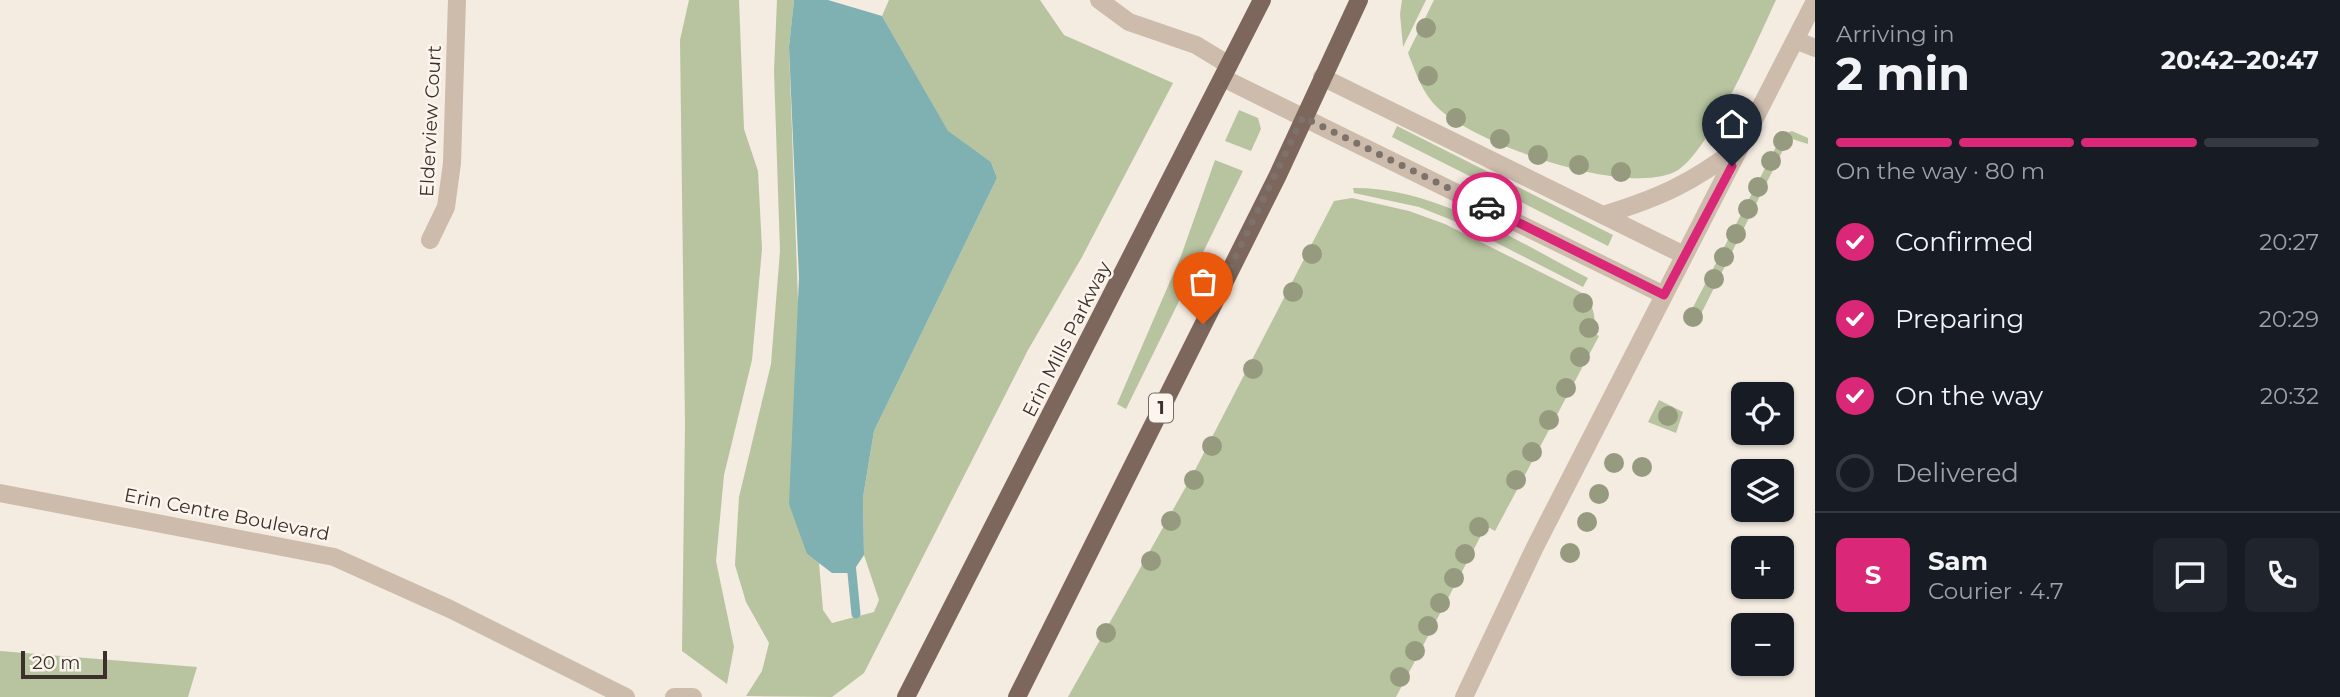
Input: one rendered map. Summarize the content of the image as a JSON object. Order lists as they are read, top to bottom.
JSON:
{
  "streets": {
    "main road": ["Erin Mills Parkway", "1"],
    "street": ["Elderview Court", "Erin Centre Boulevard"]
  },
  "scale_bar": "20 m",
  "page": {
    "heading": ["2 min", "Arriving in", "20:42–20:47"],
    "panel": ["Sam", "Courier · 4.7"],
    "bar": "On the way · 80 m",
    "list": [
      ["Confirmed", "20:27"],
      ["Preparing", "20:29"],
      ["On the way", "20:32"],
      "Delivered"
    ],
    "map_buttons": ["+", "−"],
    "round": "S",
    "scale": "20 m"
  }
}
